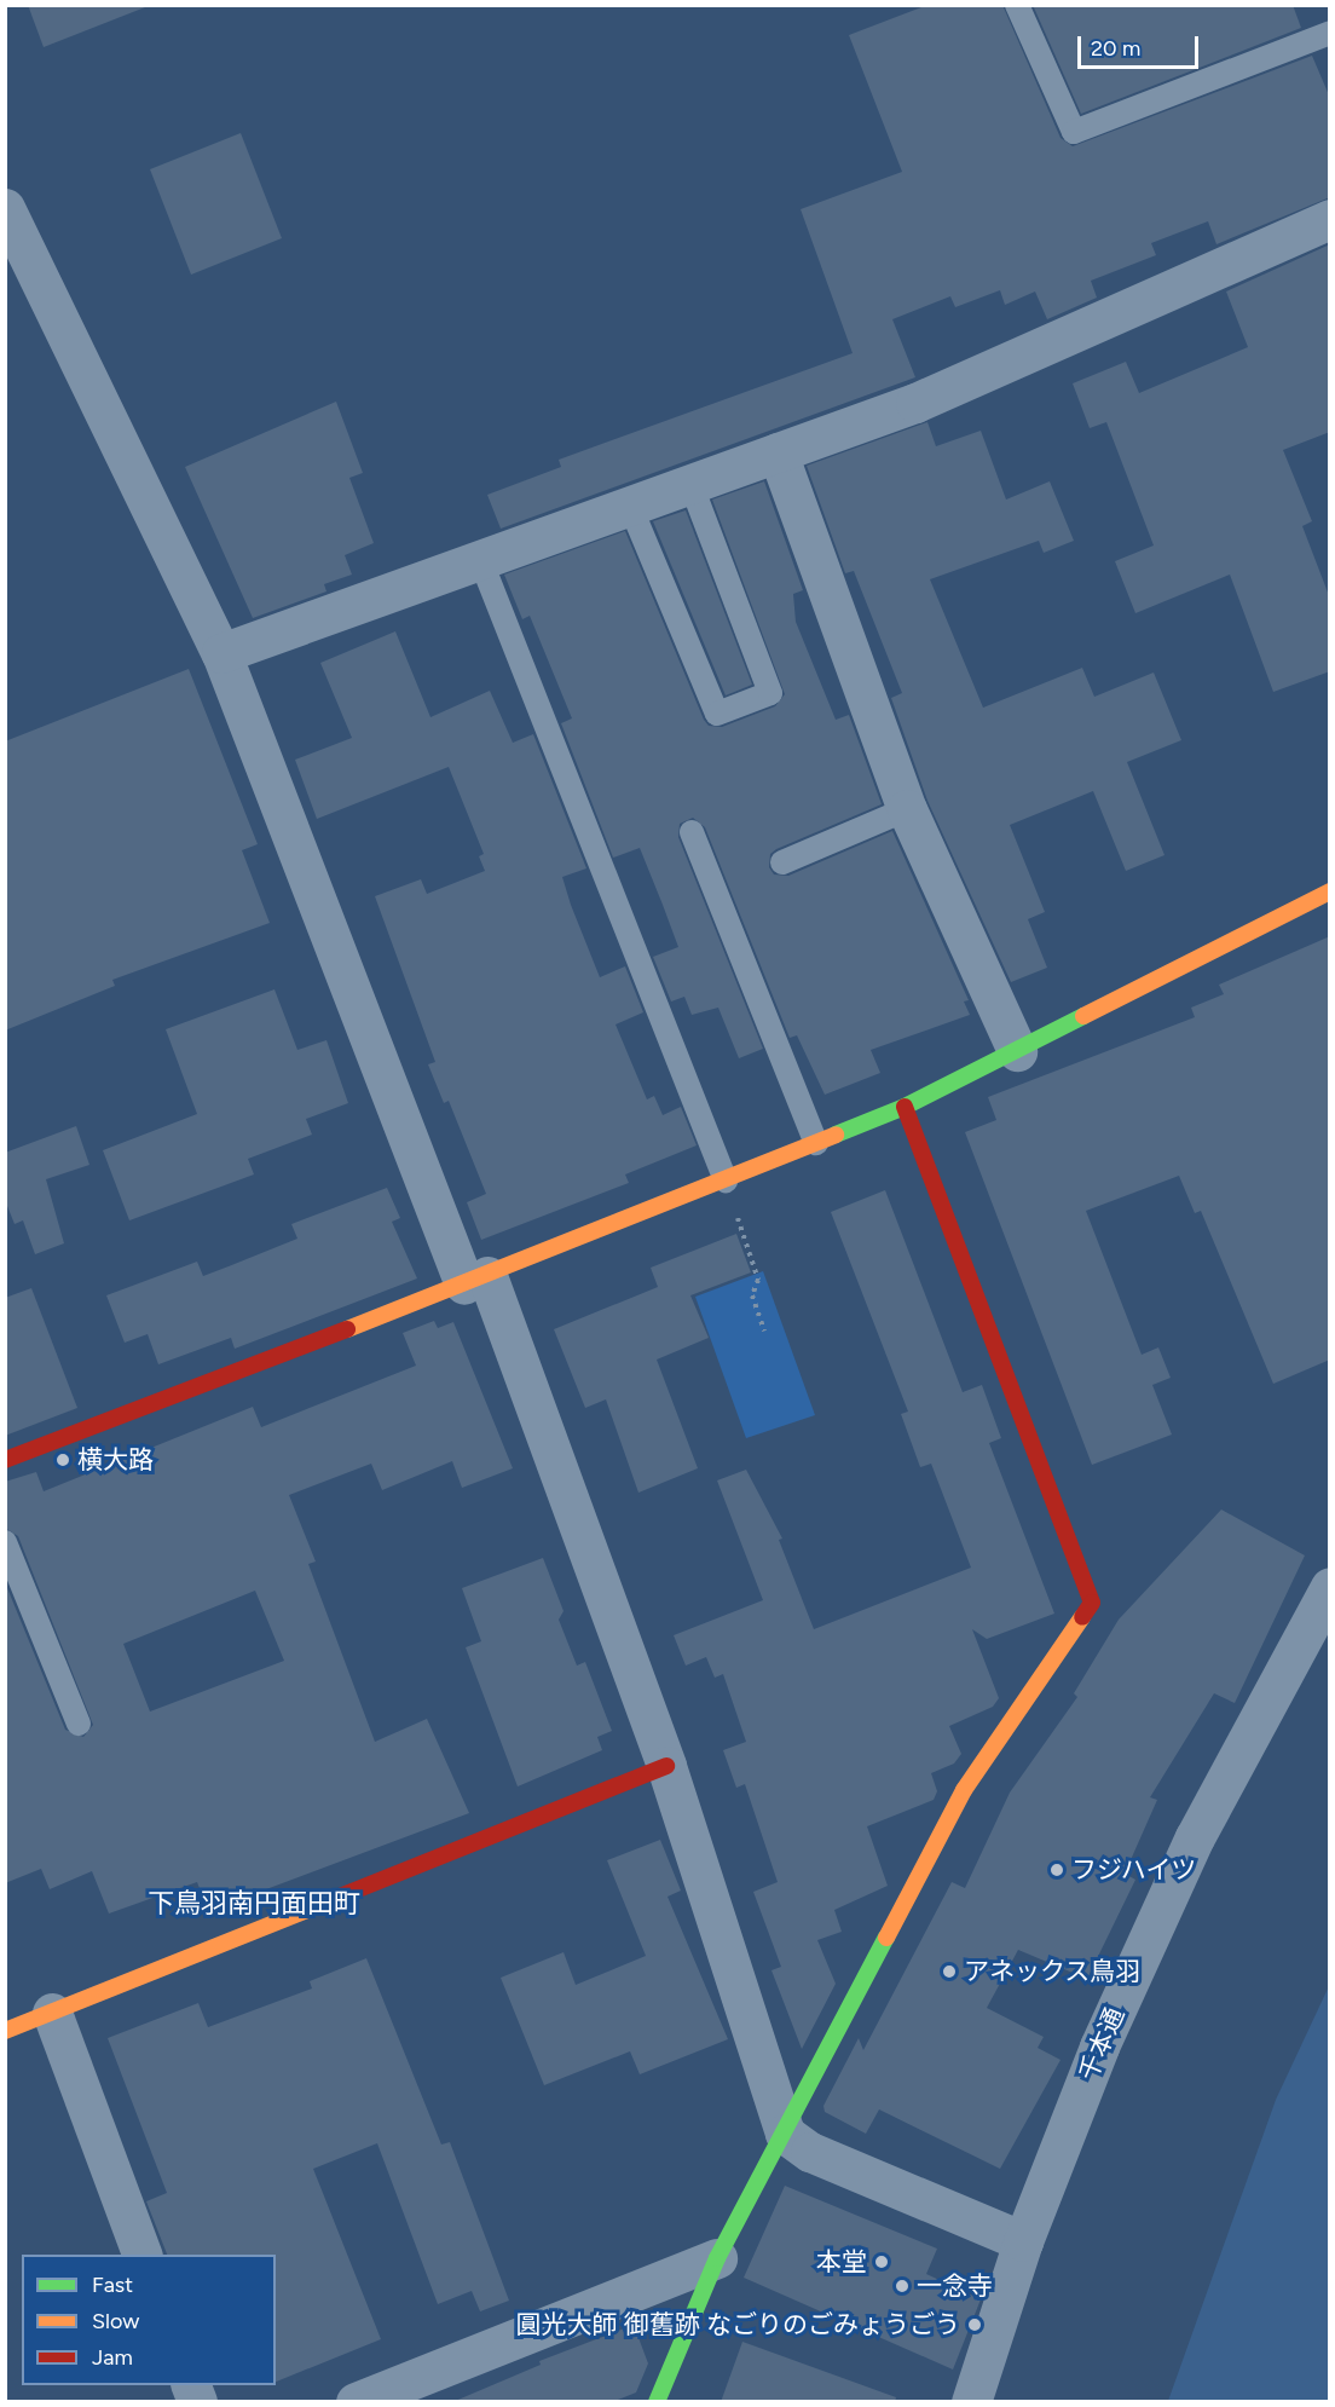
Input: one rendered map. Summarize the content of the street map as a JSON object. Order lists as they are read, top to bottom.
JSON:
{
  "streets": {
    "street": ["千本通"]
  },
  "districts": ["下鳥羽南円面田町"],
  "places": [
    "横大路",
    "フジハイツ",
    "アネックス鳥羽",
    "本堂",
    "一念寺",
    "圓光大師 御舊跡 なごりのごみょうごう"
  ],
  "legend": ["Fast", "Slow", "Jam"],
  "scale_bar": "20 m"
}
